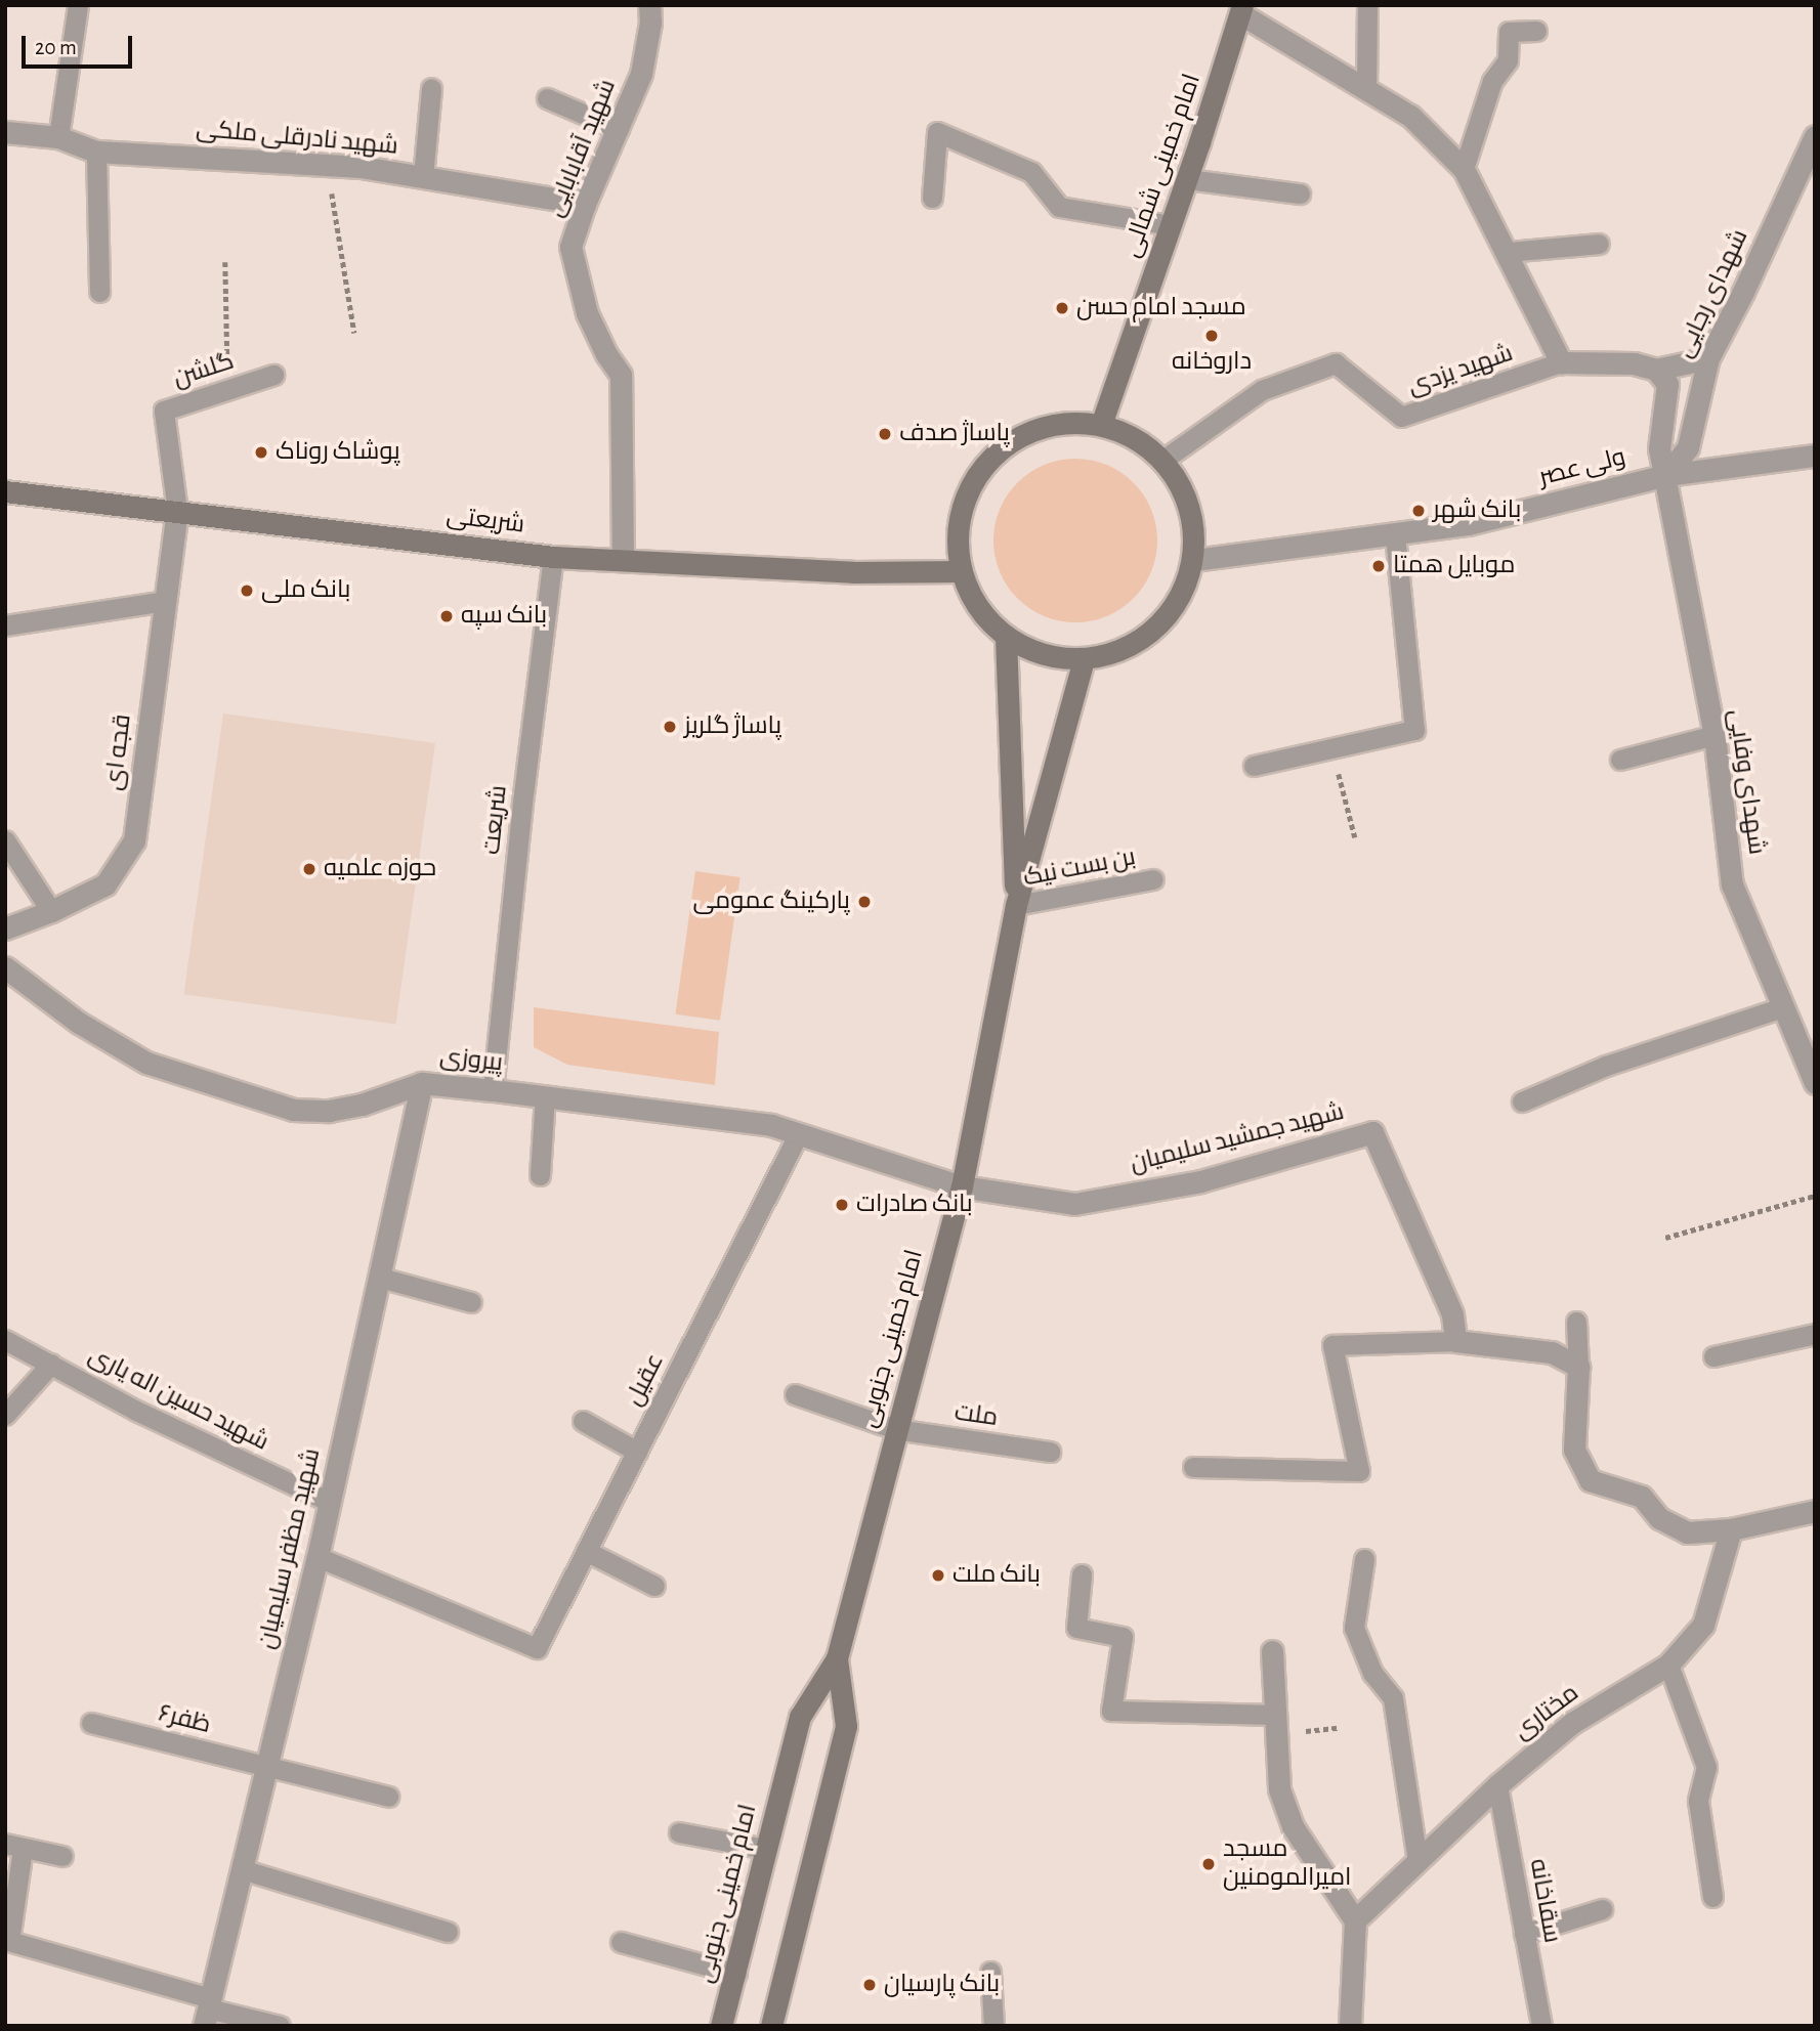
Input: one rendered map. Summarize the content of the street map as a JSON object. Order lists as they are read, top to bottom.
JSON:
{
  "streets": {
    "main road": ["امام خمینی شمالی", "شریعتی", "امام خمینی جنوبی"],
    "street": [
      "شهید نادرقلی ملکی",
      "شهید آقابابایی",
      "شهدای رجایی",
      "ولی عصر",
      "قجه ای",
      "شهدای وفایی",
      "پیروزی",
      "شهید جمشید سلیمیان",
      "شهید مظفر سلیمیان",
      "مختاری"
    ],
    "lane": [
      "گلشن",
      "شهید یزدی",
      "شریعت",
      "بن بست نیک",
      "عقیل",
      "شهید حسین اله یاری",
      "ملت",
      "ظفر۶",
      "سقاخانه"
    ]
  },
  "crossings": [
    ["شهید نادرقلی ملکی", "شهید آقابابایی"],
    ["شهید آقابابایی", "شریعتی"],
    ["امام خمینی شمالی", "شهید یزدی"],
    ["امام خمینی شمالی", "ولی عصر"],
    ["امام خمینی شمالی", "شریعتی"],
    ["شهدای رجایی", "ولی عصر"],
    ["شهدای رجایی", "شهدای وفایی"],
    ["گلشن", "شریعتی"],
    ["گلشن", "قجه ای"],
    ["شهید یزدی", "ولی عصر"],
    ["شهید یزدی", "شریعتی"],
    ["ولی عصر", "شریعتی"],
    ["ولی عصر", "شهدای وفایی"],
    ["شریعتی", "قجه ای"],
    ["شریعتی", "شریعت"],
    ["شریعت", "پیروزی"],
    ["بن بست نیک", "امام خمینی جنوبی"],
    ["پیروزی", "شهید جمشید سلیمیان"],
    ["پیروزی", "امام خمینی جنوبی"],
    ["پیروزی", "عقیل"],
    ["پیروزی", "شهید مظفر سلیمیان"],
    ["شهید جمشید سلیمیان", "امام خمینی جنوبی"],
    ["امام خمینی جنوبی", "ملت"],
    ["عقیل", "شهید مظفر سلیمیان"],
    ["شهید حسین اله یاری", "شهید مظفر سلیمیان"],
    ["شهید مظفر سلیمیان", "ظفر۶"],
    ["مختاری", "سقاخانه"]
  ],
  "places": [
    "مسجد امام حسن",
    "داروخانه",
    "پاساژ صدف",
    "پوشاک روناک",
    "بانک شهر",
    "موبایل همتا",
    "بانک ملی",
    "بانک سپه",
    "پاساژ گلریز",
    "حوزه علمیه",
    "پارکینگ عمومی",
    "بانک صادرات",
    "بانک ملت",
    "مسجد امیرالمومنین",
    "بانک پارسیان"
  ],
  "scale_bar": "20 m"
}
